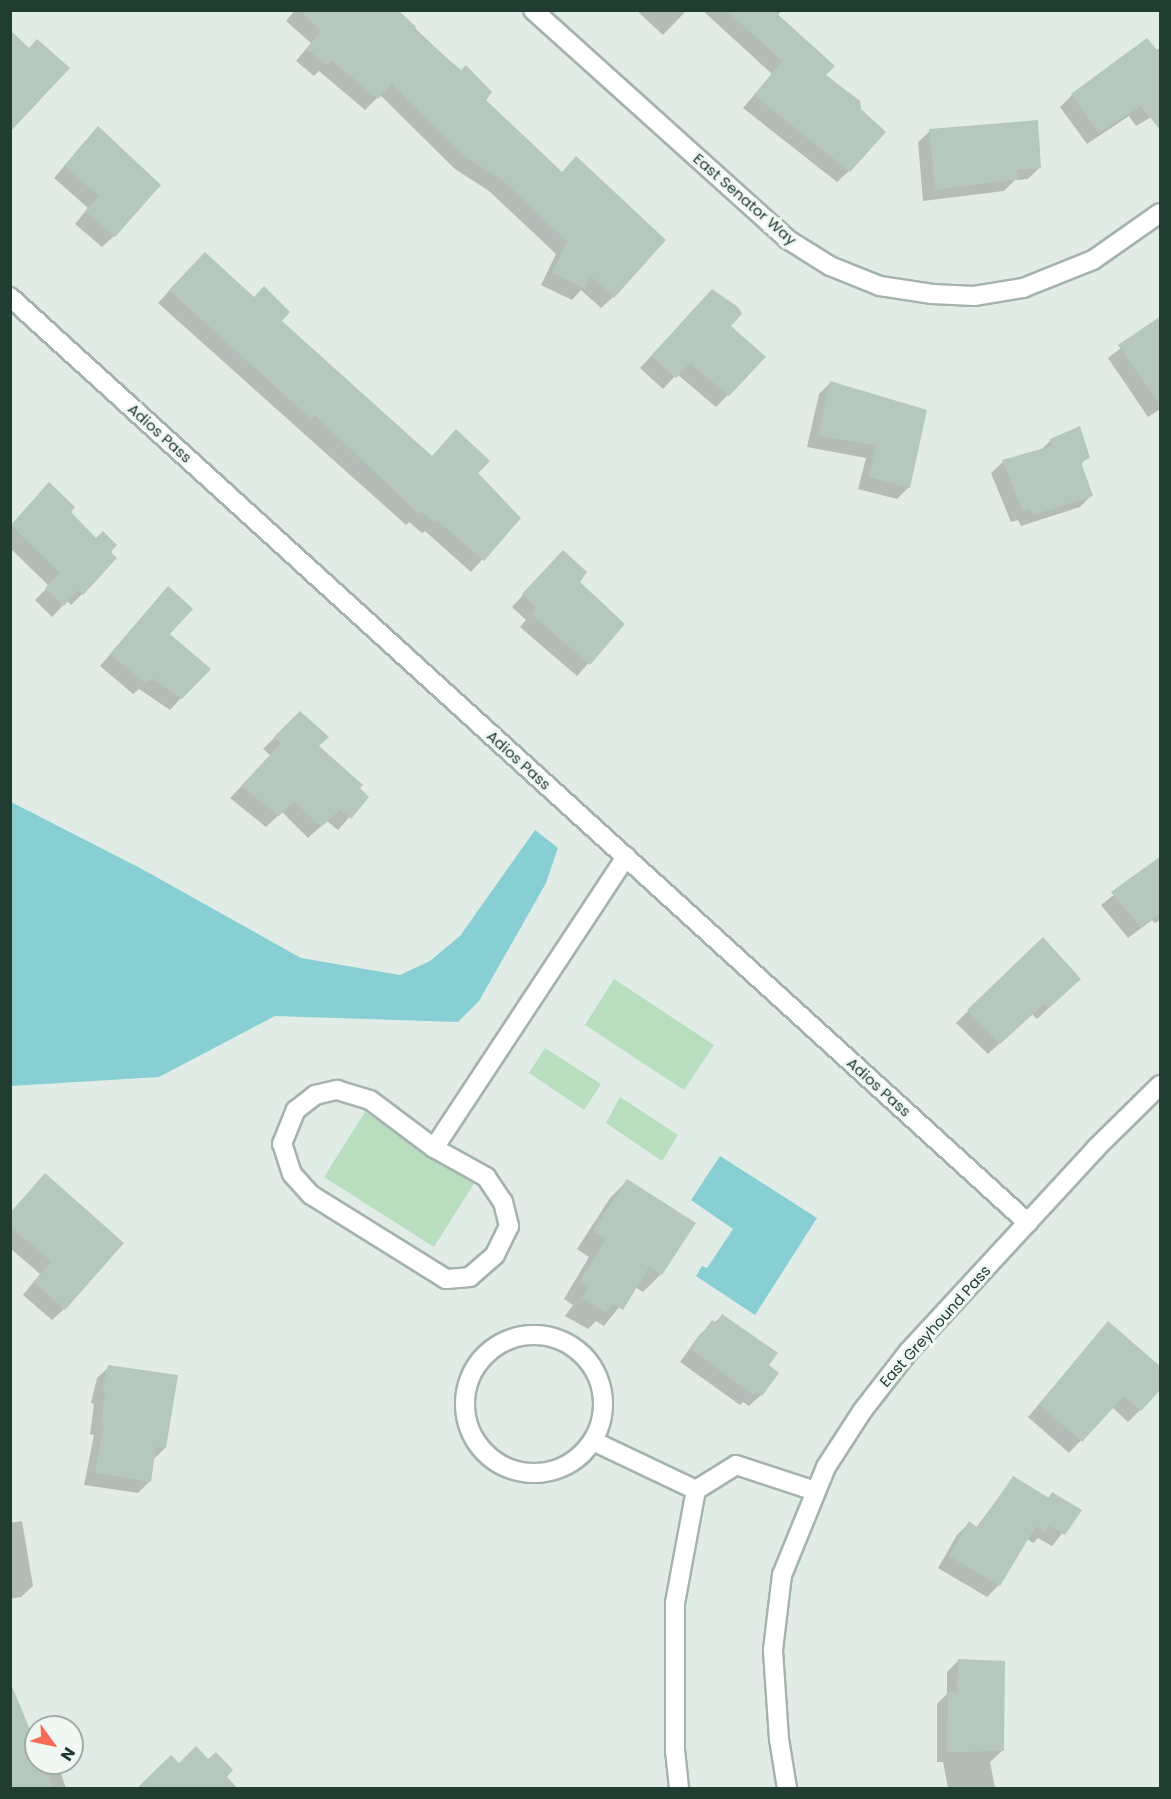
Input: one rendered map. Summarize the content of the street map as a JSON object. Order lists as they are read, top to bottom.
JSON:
{
  "streets": {
    "street": ["East Senator Way", "Adios Pass", "East Greyhound Pass"]
  },
  "crossings": [
    ["Adios Pass", "East Greyhound Pass"]
  ],
  "north": "bottom right"
}
